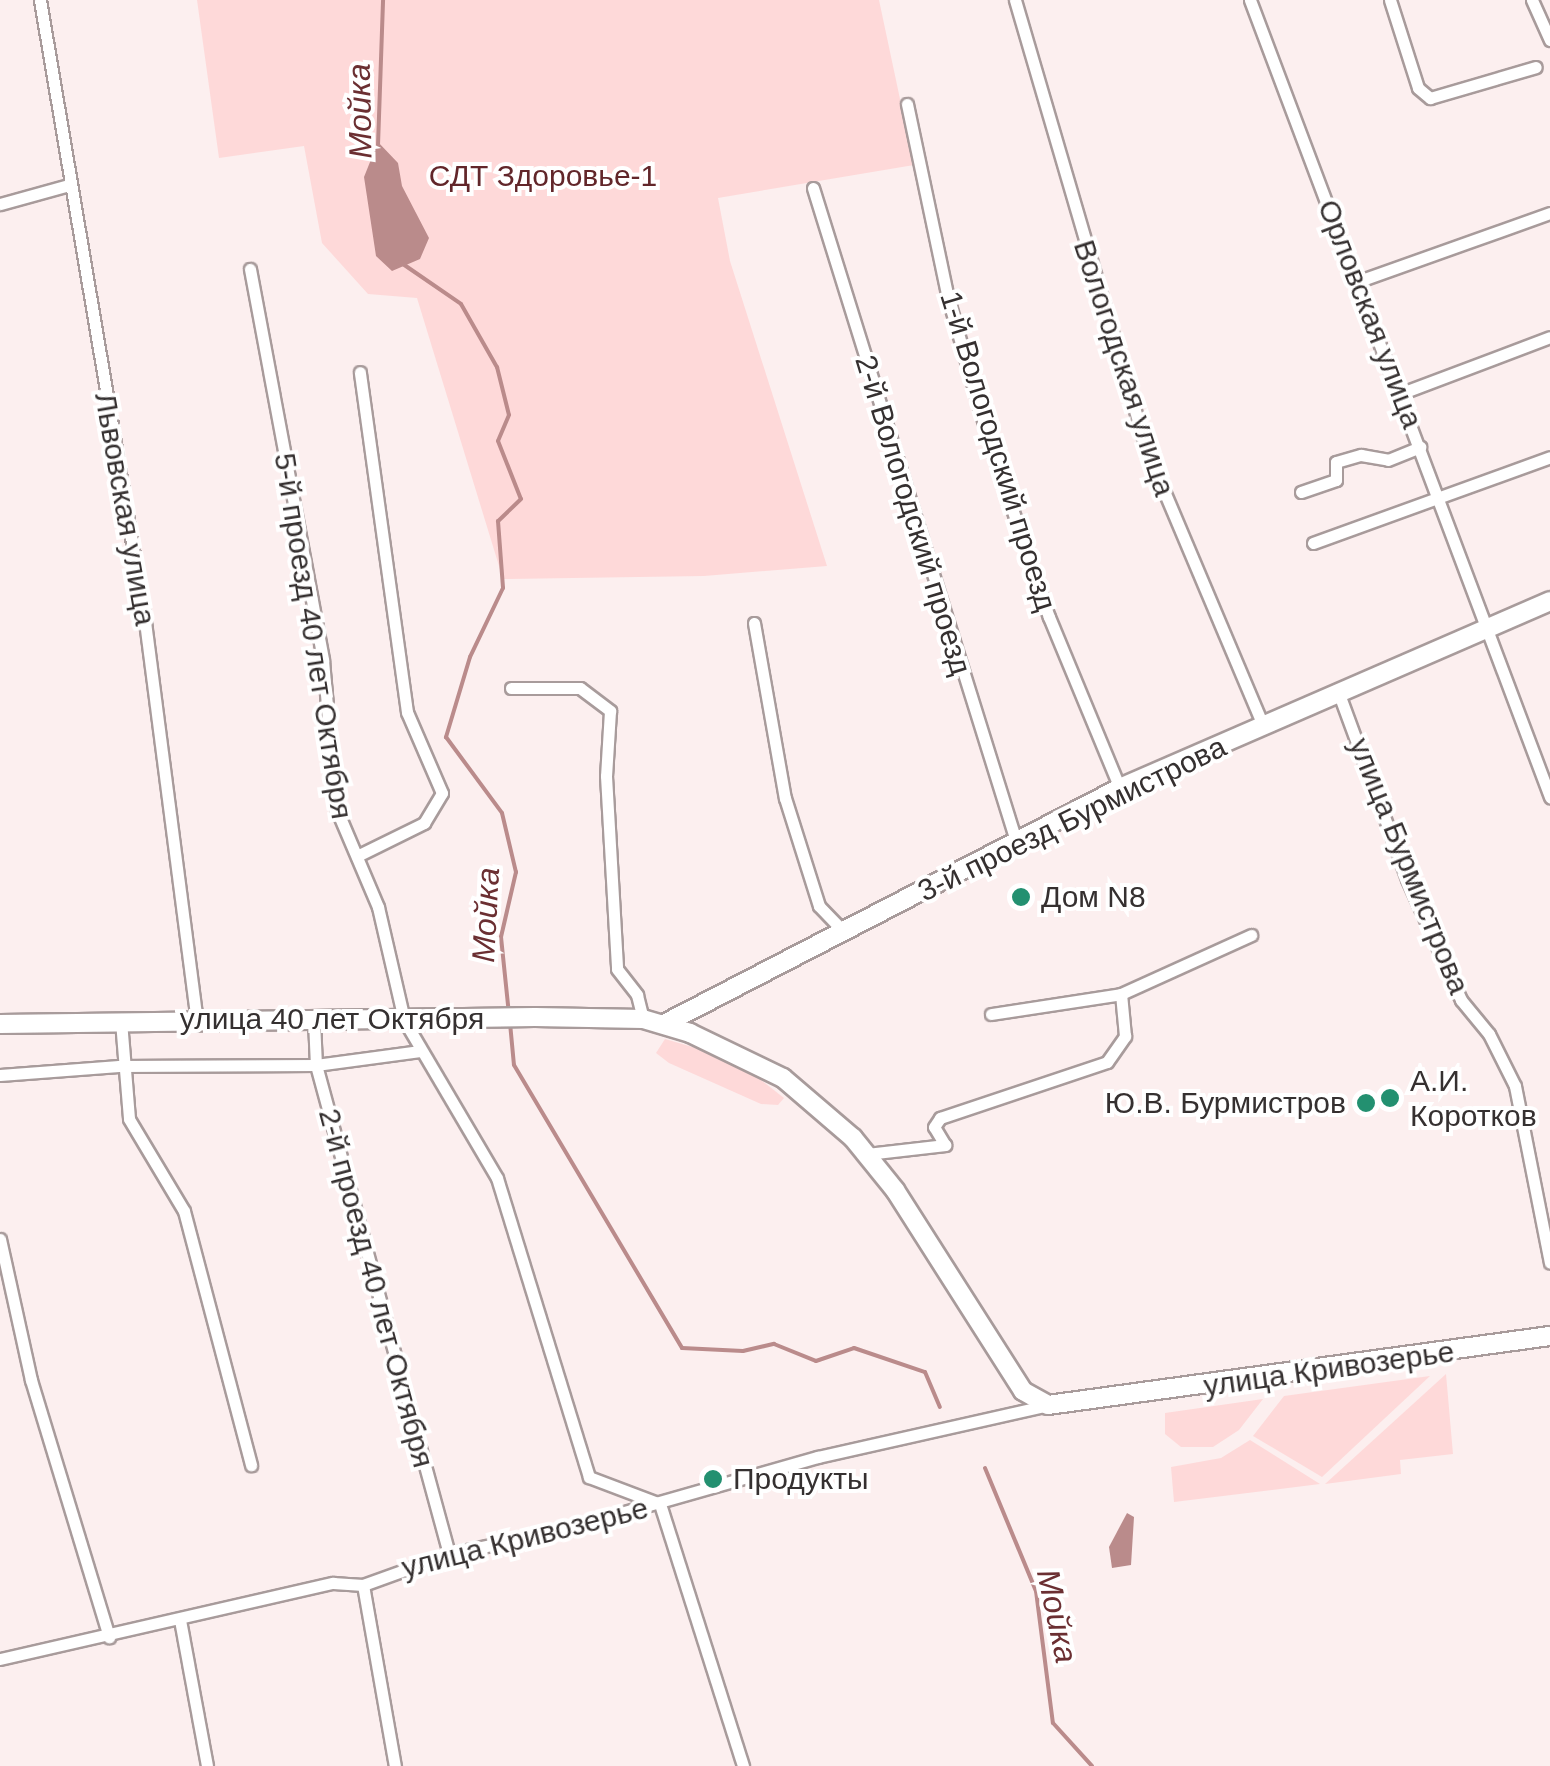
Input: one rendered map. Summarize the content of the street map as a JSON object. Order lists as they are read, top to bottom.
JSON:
{
  "streets": {
    "main road": ["3-й проезд Бурмистрова", "улица 40 лет Октября", "улица Кривозерье"],
    "street": [
      "Орловская улица",
      "Вологодская улица",
      "1-й Вологодский проезд",
      "Львовская улица",
      "2-й Вологодский проезд",
      "5-й проезд 40 лет Октября",
      "улица Бурмистрова",
      "2-й проезд 40 лет Октября"
    ]
  },
  "crossings": [
    ["Орловская улица", "3-й проезд Бурмистрова"],
    ["Вологодская улица", "3-й проезд Бурмистрова"],
    ["1-й Вологодский проезд", "3-й проезд Бурмистрова"],
    ["Львовская улица", "улица 40 лет Октября"],
    ["2-й Вологодский проезд", "3-й проезд Бурмистрова"],
    ["5-й проезд 40 лет Октября", "улица 40 лет Октября"],
    ["5-й проезд 40 лет Октября", "улица Кривозерье"],
    ["3-й проезд Бурмистрова", "улица Бурмистрова"],
    ["3-й проезд Бурмистрова", "улица 40 лет Октября"],
    ["улица 40 лет Октября", "2-й проезд 40 лет Октября"],
    ["2-й проезд 40 лет Октября", "улица Кривозерье"]
  ],
  "water": ["Мойка"],
  "parks": ["СДТ Здоровье-1"],
  "places": [
    "Дом N8",
    "А.И. Коротков",
    "Ю.В. Бурмистров",
    "Продукты"
  ]
}
